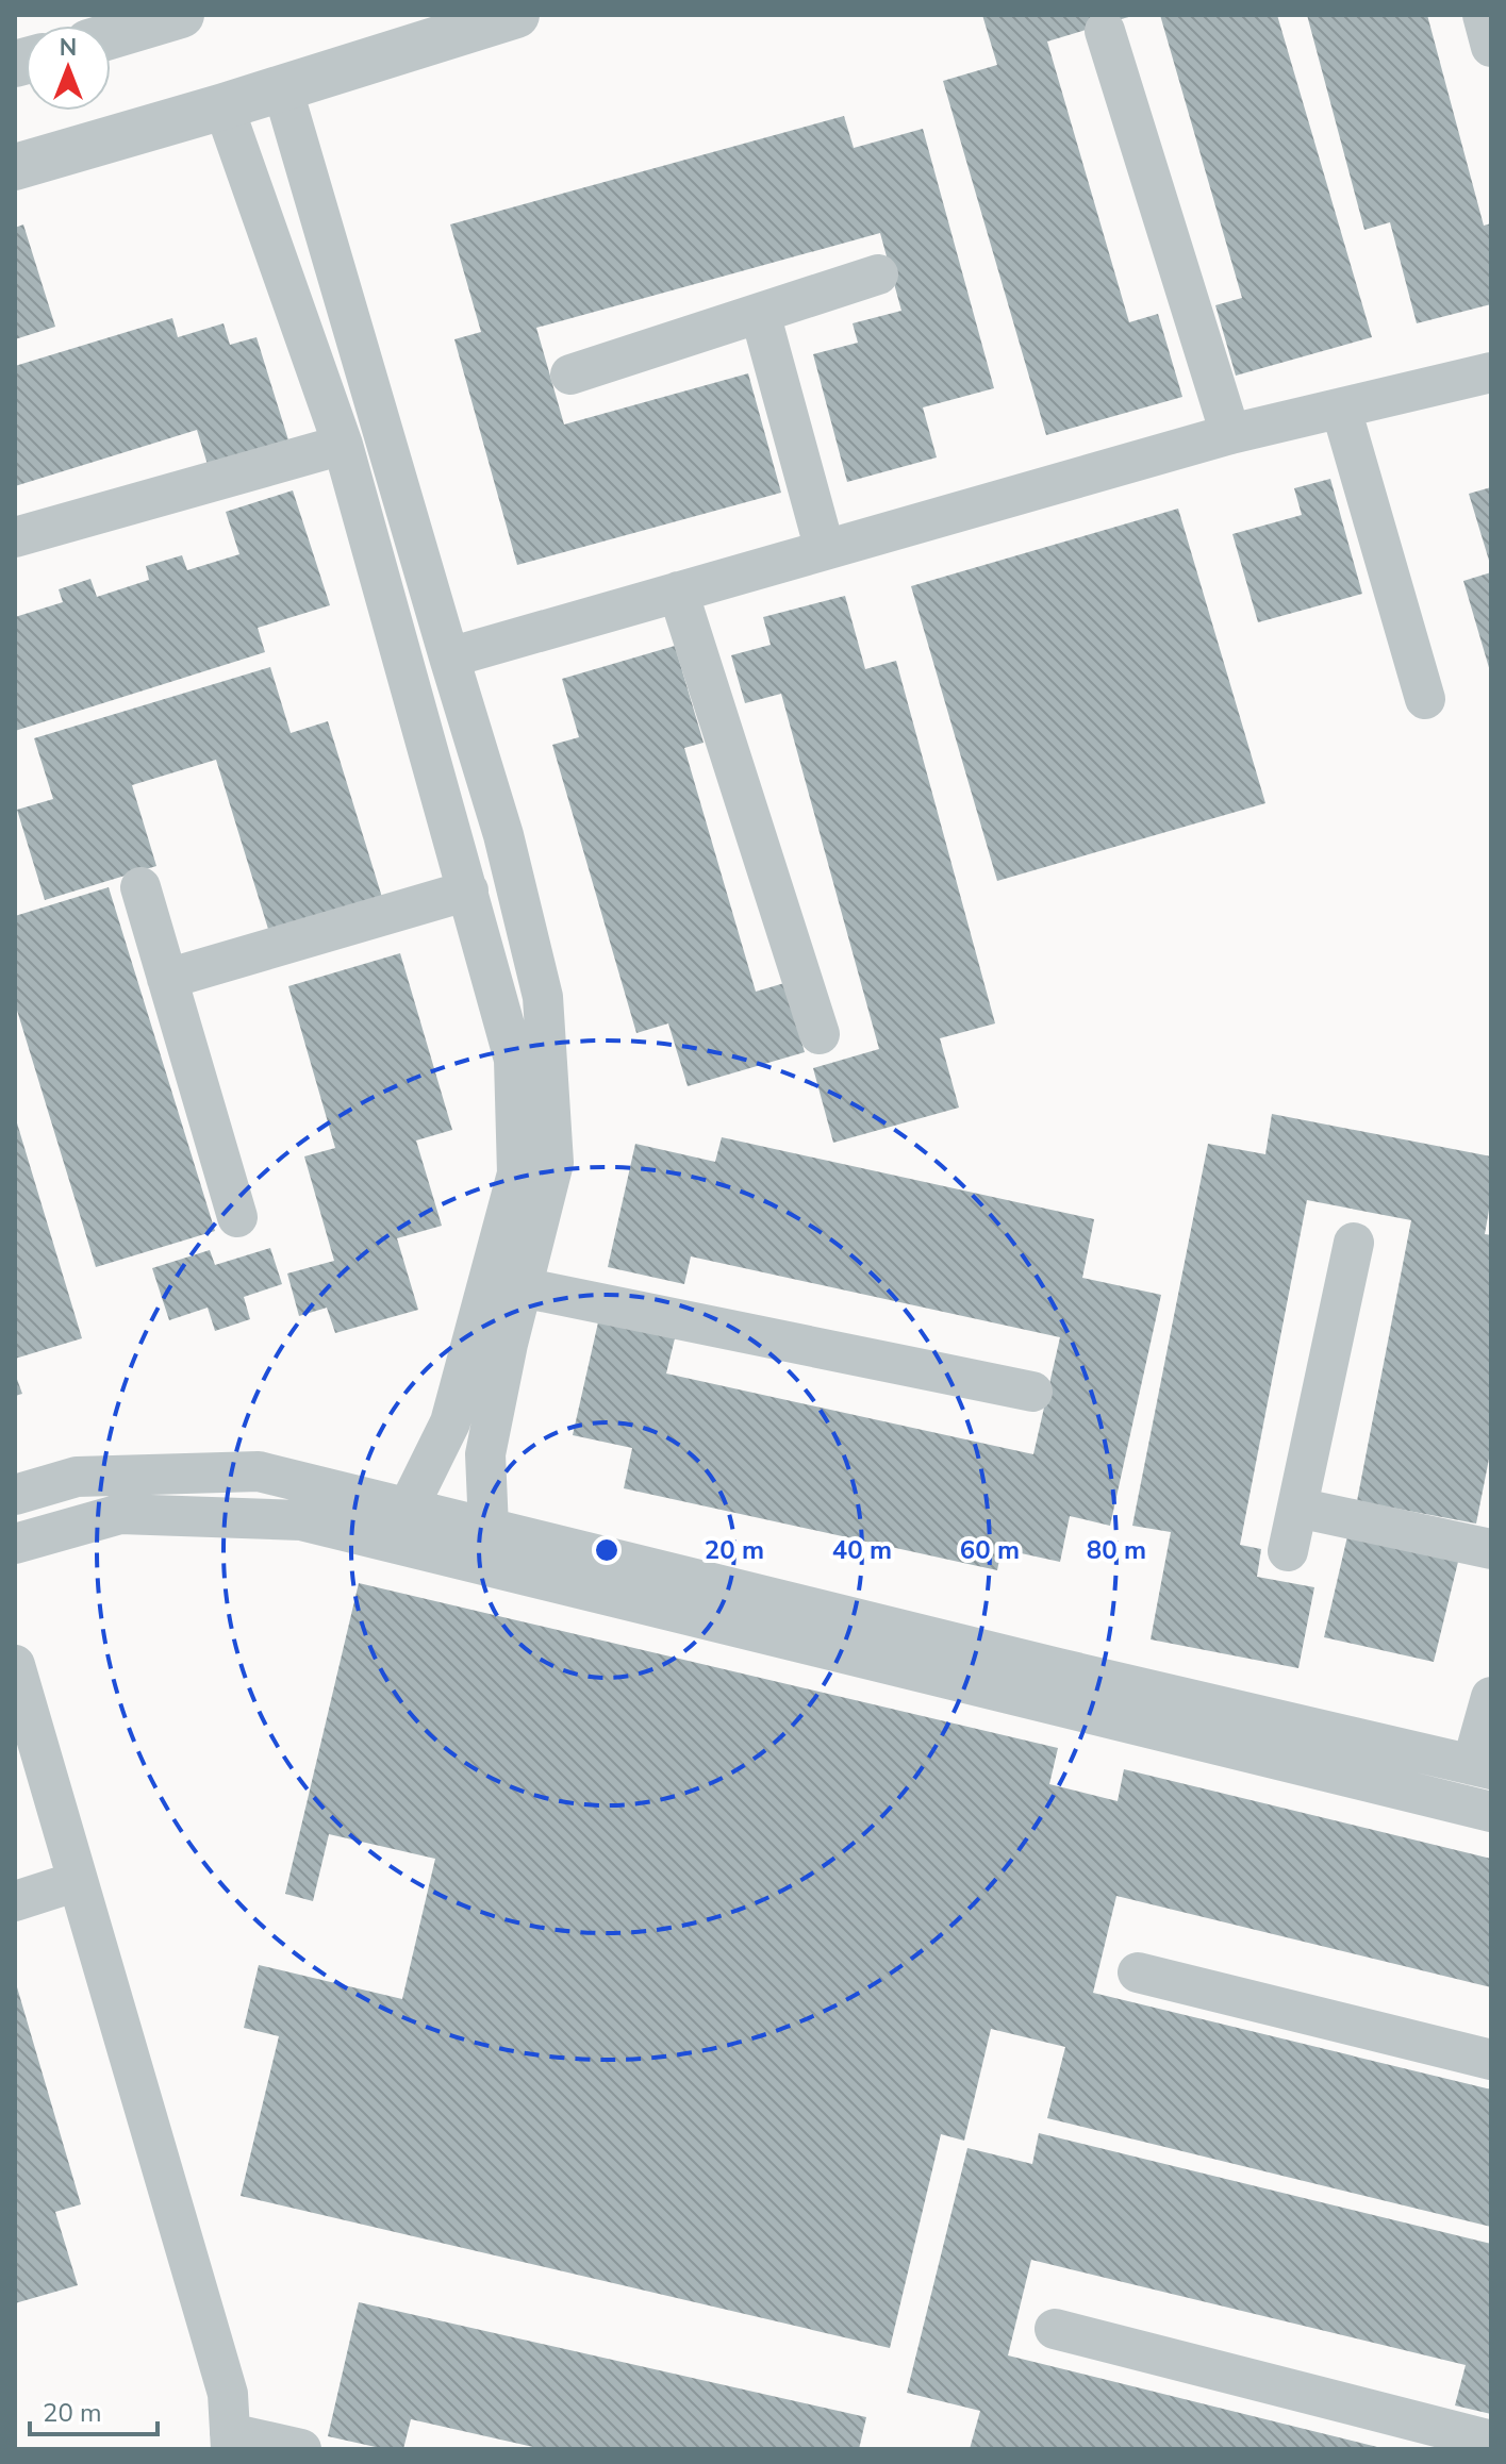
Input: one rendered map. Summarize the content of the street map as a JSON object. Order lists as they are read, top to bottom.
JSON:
{
  "scale_bar": "20 m",
  "north": "top",
  "rings": [
    "20 m",
    "40 m",
    "60 m",
    "80 m"
  ]
}
